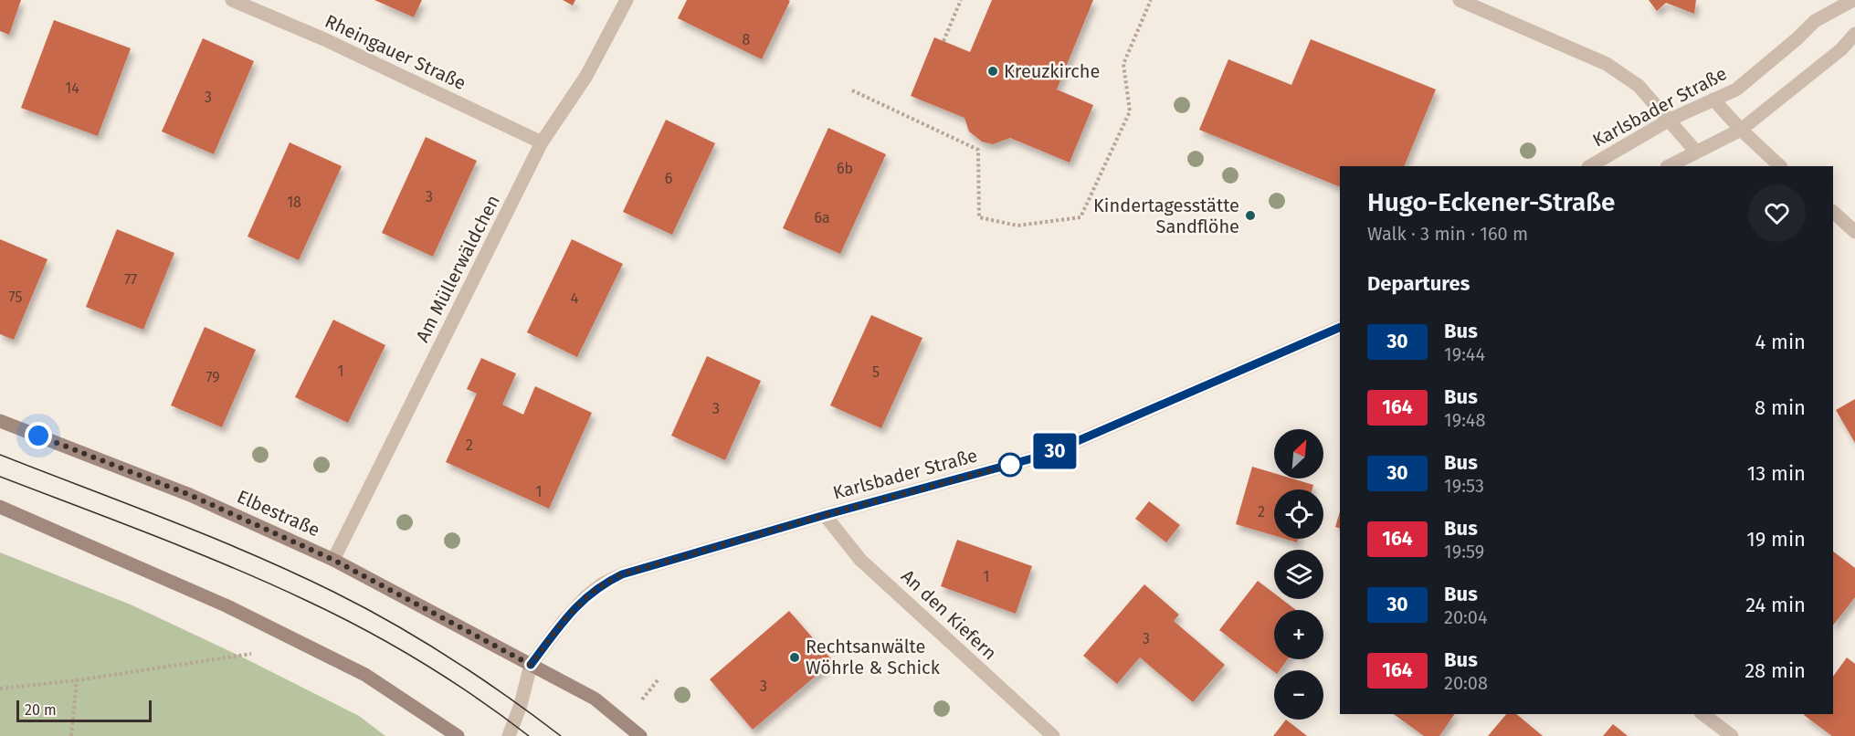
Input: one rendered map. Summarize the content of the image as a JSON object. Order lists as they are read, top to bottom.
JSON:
{
  "streets": {
    "main road": ["Elbestraße"],
    "street": [
      "Rheingauer Straße",
      "Karlsbader Straße",
      "Am Müllerwäldchen",
      "An den Kiefern"
    ]
  },
  "crossings": [
    ["Rheingauer Straße", "Am Müllerwäldchen"],
    ["Karlsbader Straße", "Elbestraße"],
    ["Karlsbader Straße", "An den Kiefern"],
    ["Am Müllerwäldchen", "Elbestraße"]
  ],
  "places": ["Kreuzkirche", "Kindertagesstätte Sandflöhe", "Rechtsanwälte Wöhrle & Schick"],
  "lines": ["bus line 30"],
  "house_numbers": [
    "8",
    "14",
    "3",
    "6b",
    "6",
    "3",
    "18",
    "6a",
    "77",
    "75",
    "4",
    "1",
    "5",
    "79",
    "3",
    "2",
    "1",
    "2",
    "1",
    "3",
    "3"
  ],
  "scale_bar": "20 m",
  "north": "top right",
  "page": {
    "on_map": "30",
    "heading": [
      ["Hugo-Eckener-Straße", "Walk · 3 min · 160 m"],
      "Departures"
    ],
    "list": [
      {
        "mark": "30",
        "name": "Bus",
        "note": "19:44",
        "value": "4 min"
      },
      {
        "mark": "164",
        "name": "Bus",
        "note": "19:48",
        "value": "8 min"
      },
      {
        "mark": "30",
        "name": "Bus",
        "note": "19:53",
        "value": "13 min"
      },
      {
        "mark": "164",
        "name": "Bus",
        "note": "19:59",
        "value": "19 min"
      },
      {
        "mark": "30",
        "name": "Bus",
        "note": "20:04",
        "value": "24 min"
      },
      {
        "mark": "164",
        "name": "Bus",
        "note": "20:08",
        "value": "28 min"
      }
    ],
    "map_buttons": ["+", "−"],
    "scale": "20 m"
  }
}
